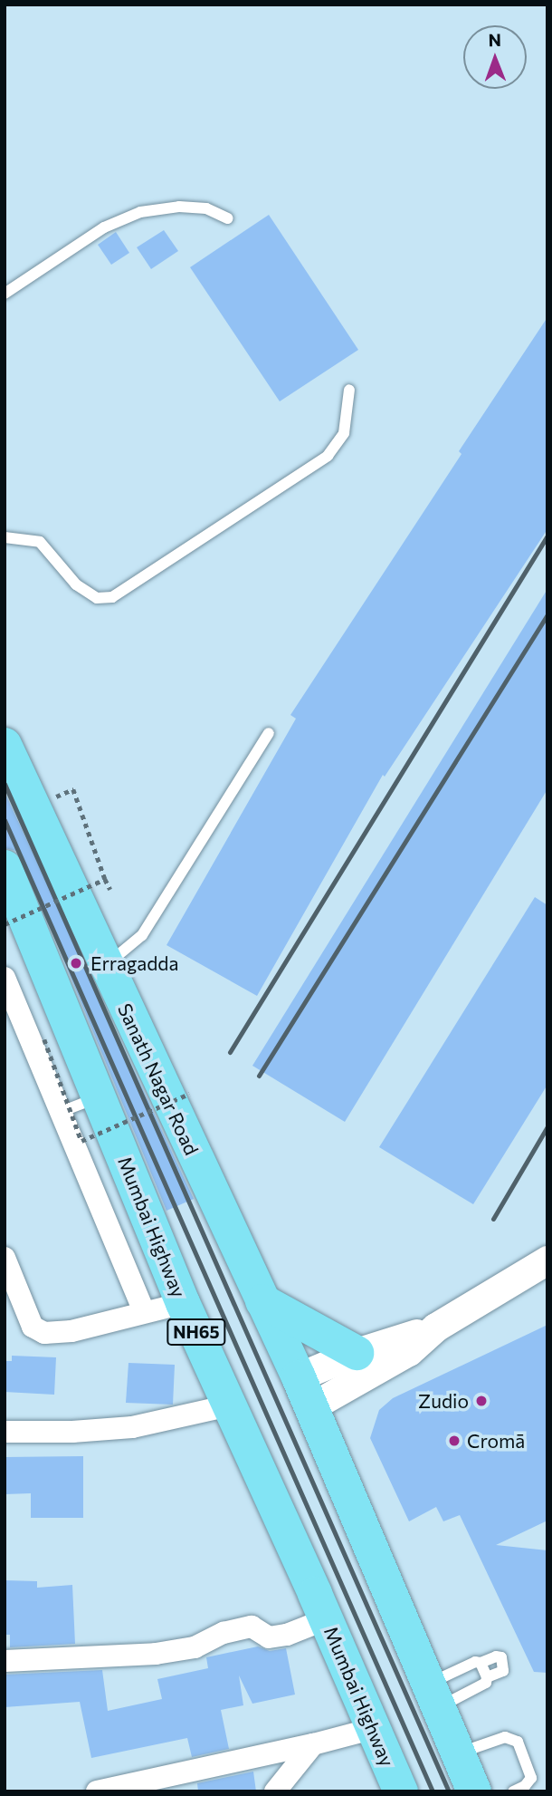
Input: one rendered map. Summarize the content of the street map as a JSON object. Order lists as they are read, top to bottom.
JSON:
{
  "streets": {
    "highway": ["Sanath Nagar Road", "Mumbai Highway", "NH65"]
  },
  "places": ["Erragadda", "Zudio", "Cromā"],
  "north": "top"
}
